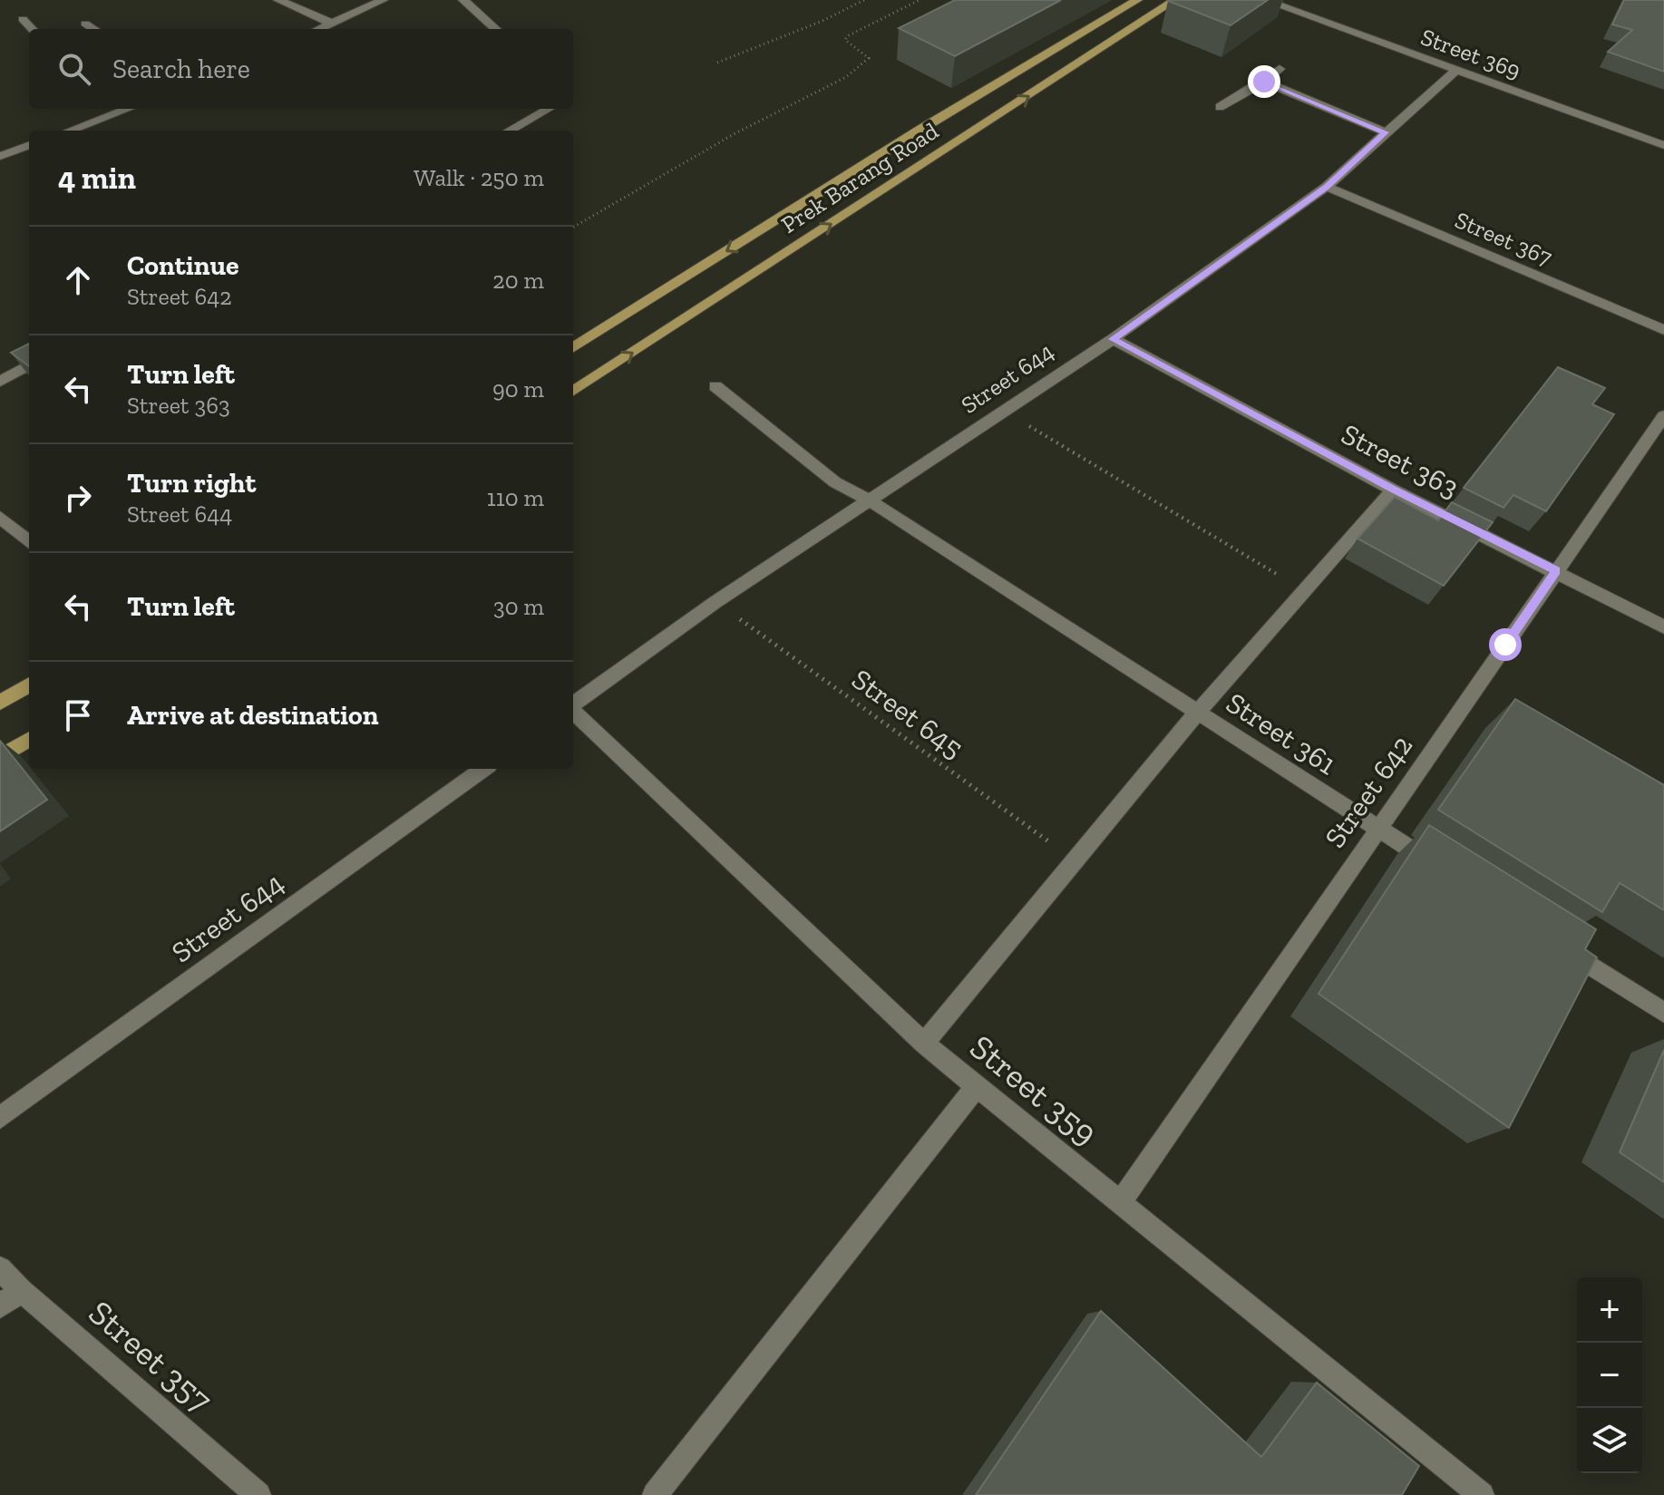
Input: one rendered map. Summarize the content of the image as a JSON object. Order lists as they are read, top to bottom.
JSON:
{
  "streets": {
    "main road": ["Prek Barang Road"],
    "street": [
      "Street 369",
      "Street 367",
      "Street 644",
      "Street 363",
      "Street 361",
      "Street 642",
      "Street 359",
      "Street 357"
    ],
    "path": ["Street 645"]
  },
  "crossings": [
    ["Street 369", "Street 644"],
    ["Street 367", "Street 644"],
    ["Street 644", "Street 363"],
    ["Street 644", "Street 645"],
    ["Street 644", "Street 361"],
    ["Street 363", "Street 642"],
    ["Street 361", "Street 642"],
    ["Street 642", "Street 359"]
  ],
  "page": {
    "search": "Search here",
    "heading": ["4 min", "Walk · 250 m"],
    "list": [
      ["Continue", "Street 642", "20 m"],
      ["Turn left", "Street 363", "90 m"],
      ["Turn right", "Street 644", "110 m"],
      ["Turn left", "30 m"],
      "Arrive at destination"
    ],
    "map_buttons": ["+", "−"]
  }
}
